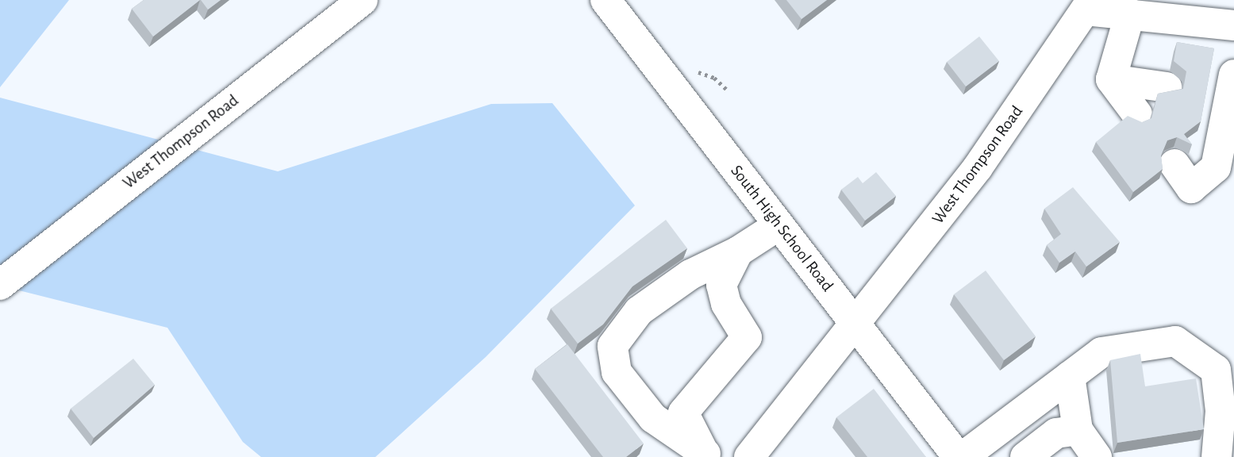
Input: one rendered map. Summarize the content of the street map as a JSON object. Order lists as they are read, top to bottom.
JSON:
{
  "streets": {
    "main road": ["West Thompson Road", "South High School Road"]
  },
  "crossings": [
    ["West Thompson Road", "South High School Road"]
  ]
}
